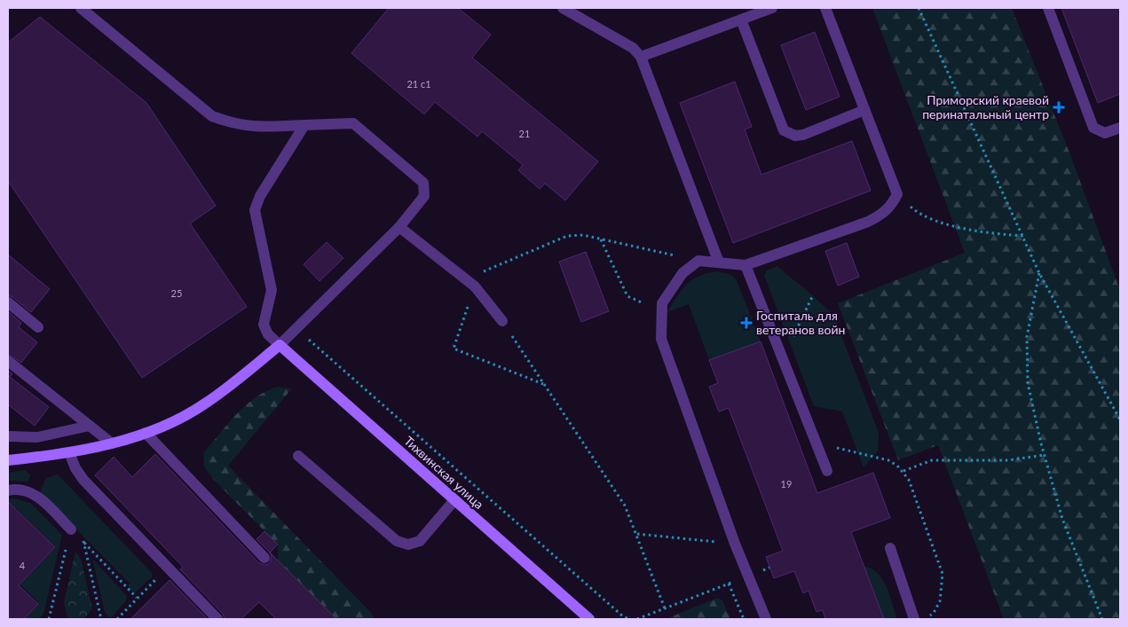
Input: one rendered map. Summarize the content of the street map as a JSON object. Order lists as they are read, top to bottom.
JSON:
{
  "streets": {
    "street": ["Тихвинская улица"]
  },
  "places": {
    "health": ["Приморский краевой перинатальный центр", "Госпиталь для ветеранов войн"]
  },
  "house_numbers": [
    "21 с1",
    "21",
    "25",
    "19",
    "4"
  ]
}
